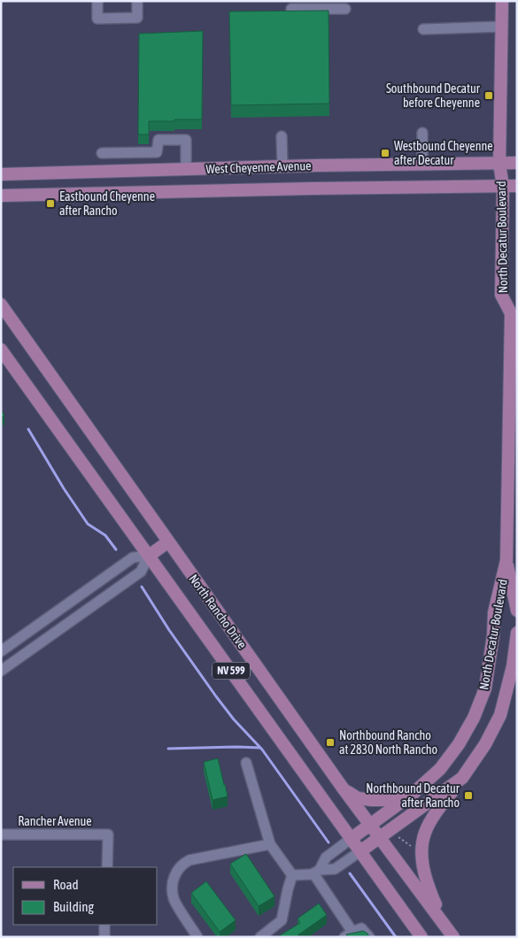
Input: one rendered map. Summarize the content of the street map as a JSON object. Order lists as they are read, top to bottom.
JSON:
{
  "streets": {
    "main road": [
      "West Cheyenne Avenue",
      "North Decatur Boulevard",
      "North Rancho Drive",
      "NV 599"
    ],
    "street": ["Rancher Avenue"]
  },
  "crossings": [
    ["West Cheyenne Avenue", "North Decatur Boulevard"],
    ["North Decatur Boulevard", "North Rancho Drive"]
  ],
  "places": {
    "transit": [
      "Southbound Decatur before Cheyenne",
      "Westbound Cheyenne after Decatur",
      "Eastbound Cheyenne after Rancho",
      "Northbound Rancho at 2830 North Rancho",
      "Northbound Decatur after Rancho"
    ]
  },
  "legend": ["Road", "Building"]
}
